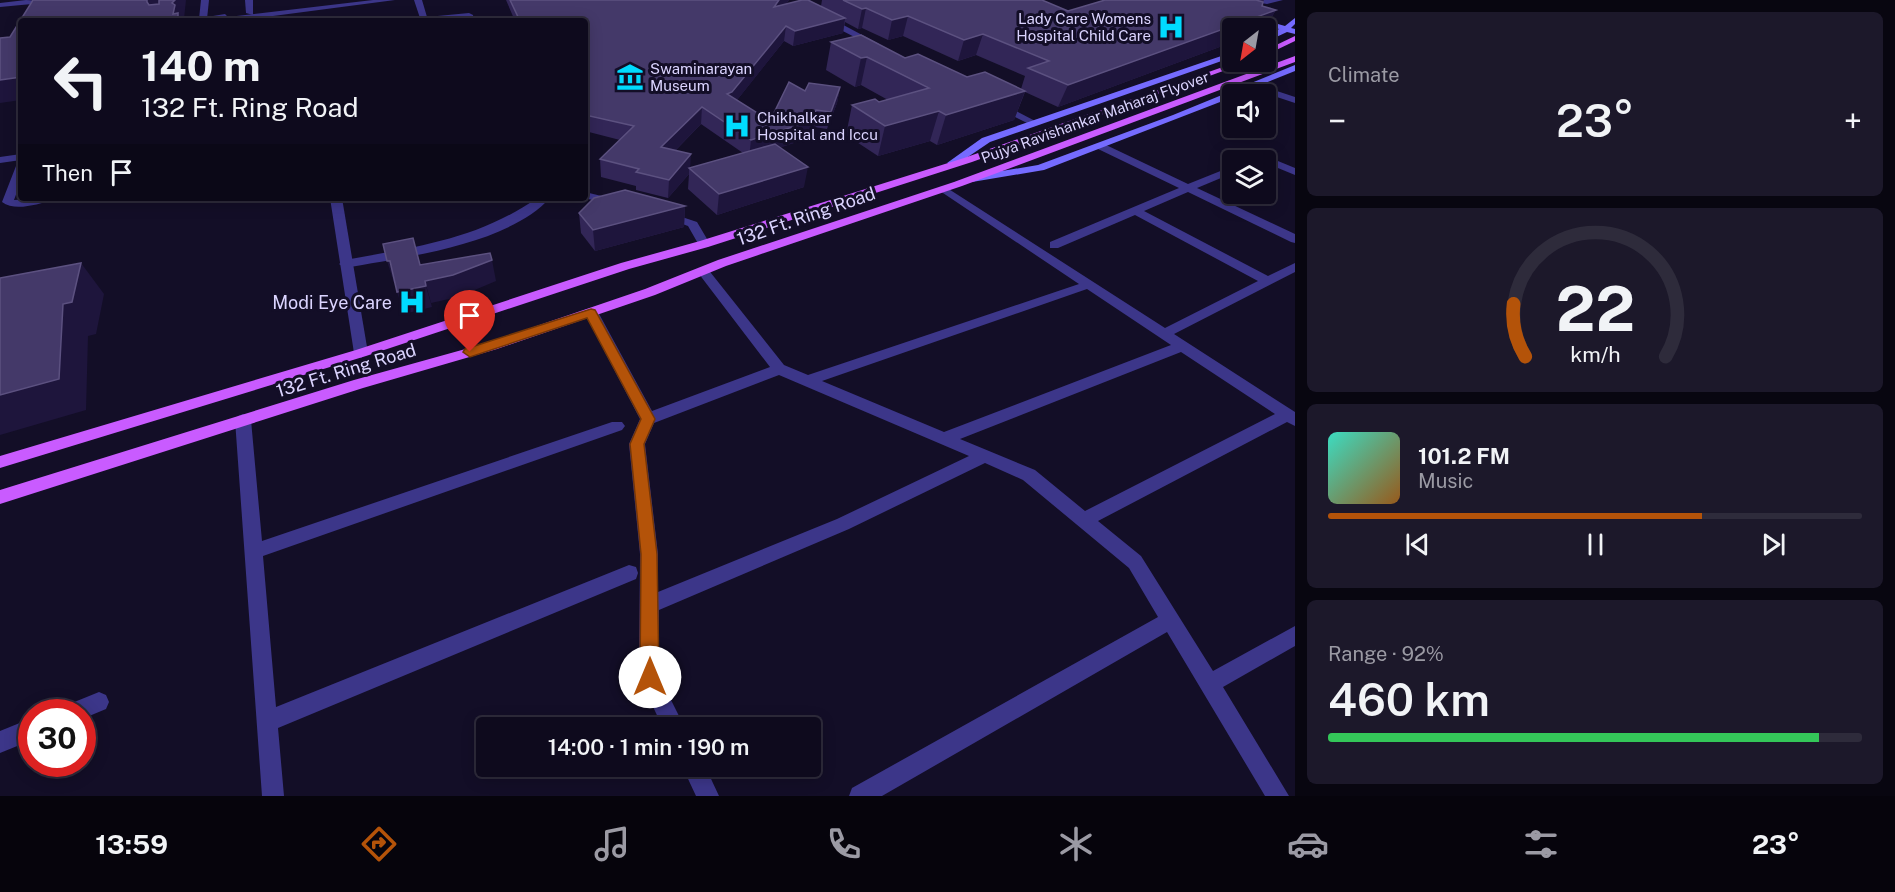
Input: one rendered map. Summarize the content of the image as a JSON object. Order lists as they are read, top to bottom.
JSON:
{
  "streets": {
    "main road": ["Pujya Ravishankar Maharaj Flyover", "132 Ft. Ring Road"]
  },
  "crossings": [
    ["Pujya Ravishankar Maharaj Flyover", "132 Ft. Ring Road"]
  ],
  "places": {
    "hospital": ["Lady Care Womens Hospital Child Care", "Chikhalkar Hospital and Iccu", "Modi Eye Care"],
    "museum": ["Swaminarayan Museum"]
  },
  "north": "bottom left",
  "page": {
    "tile": [
      "Climate",
      ["Range · 92%", "460 km"]
    ],
    "turn": ["140 m", "132 Ft. Ring Road"],
    "heat": ["−", "23°", "+"],
    "then": "Then",
    "song": ["101.2 FM", "Music"],
    "limit": "30",
    "trip": "14:00 · 1 min · 190 m",
    "tabs": ["13:59", "23°"],
    "gauge": ["22", "km/h"]
  }
}
